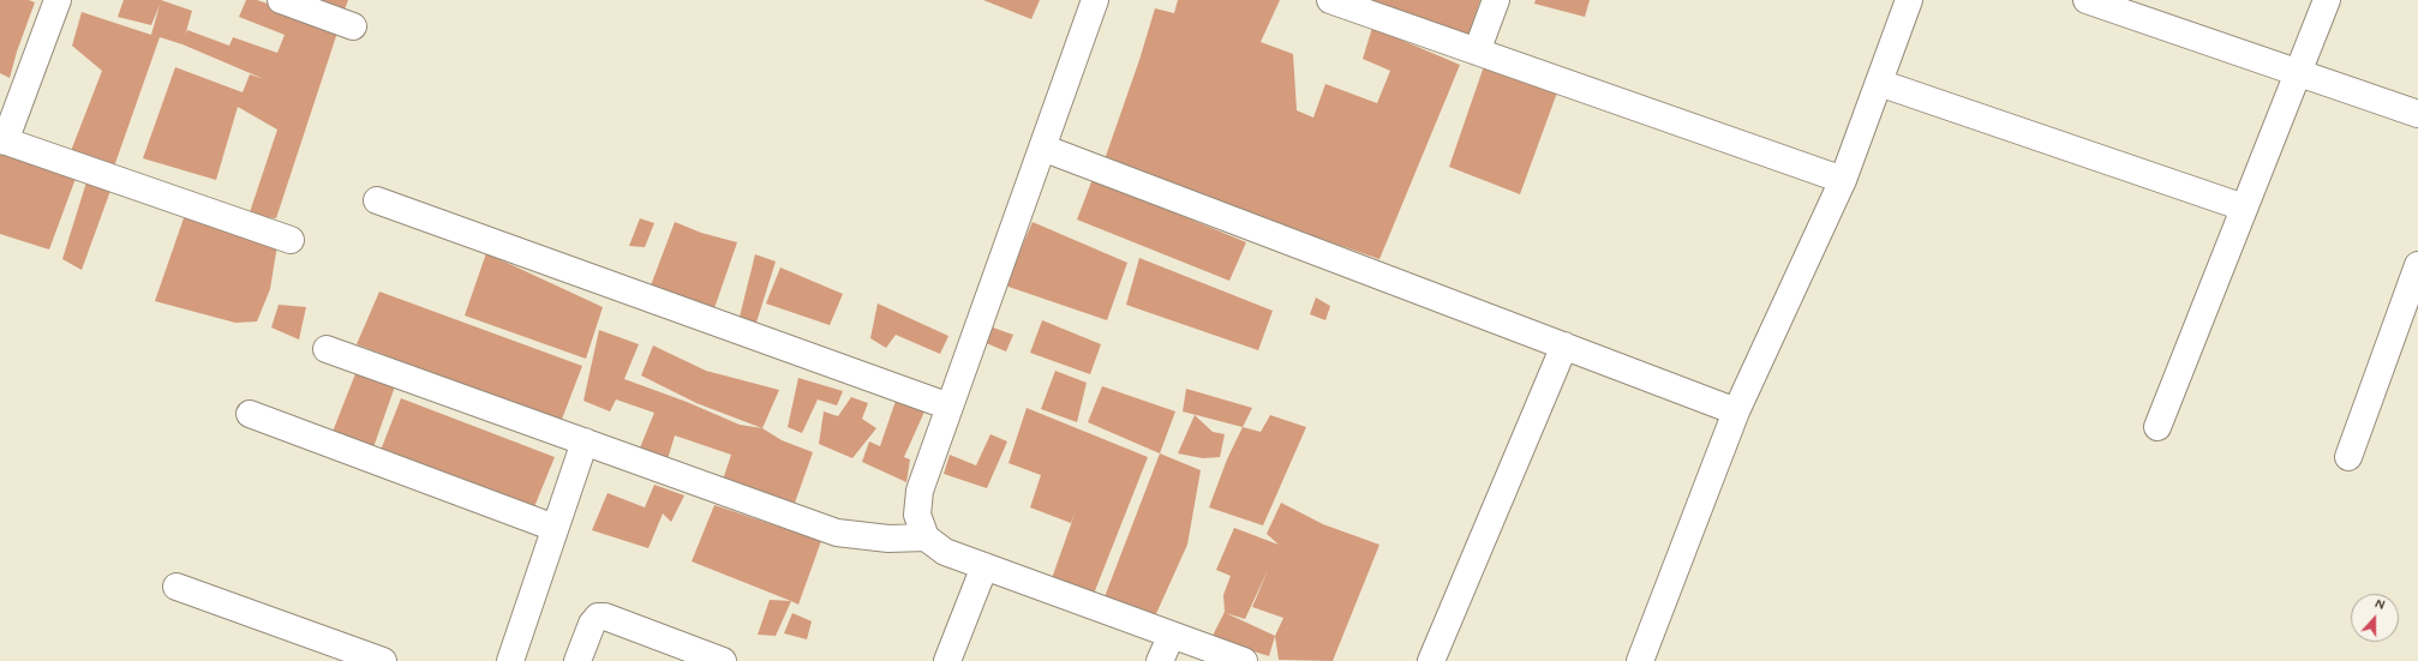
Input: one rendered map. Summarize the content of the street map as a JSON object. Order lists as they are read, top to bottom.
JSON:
{
  "north": "top"
}
